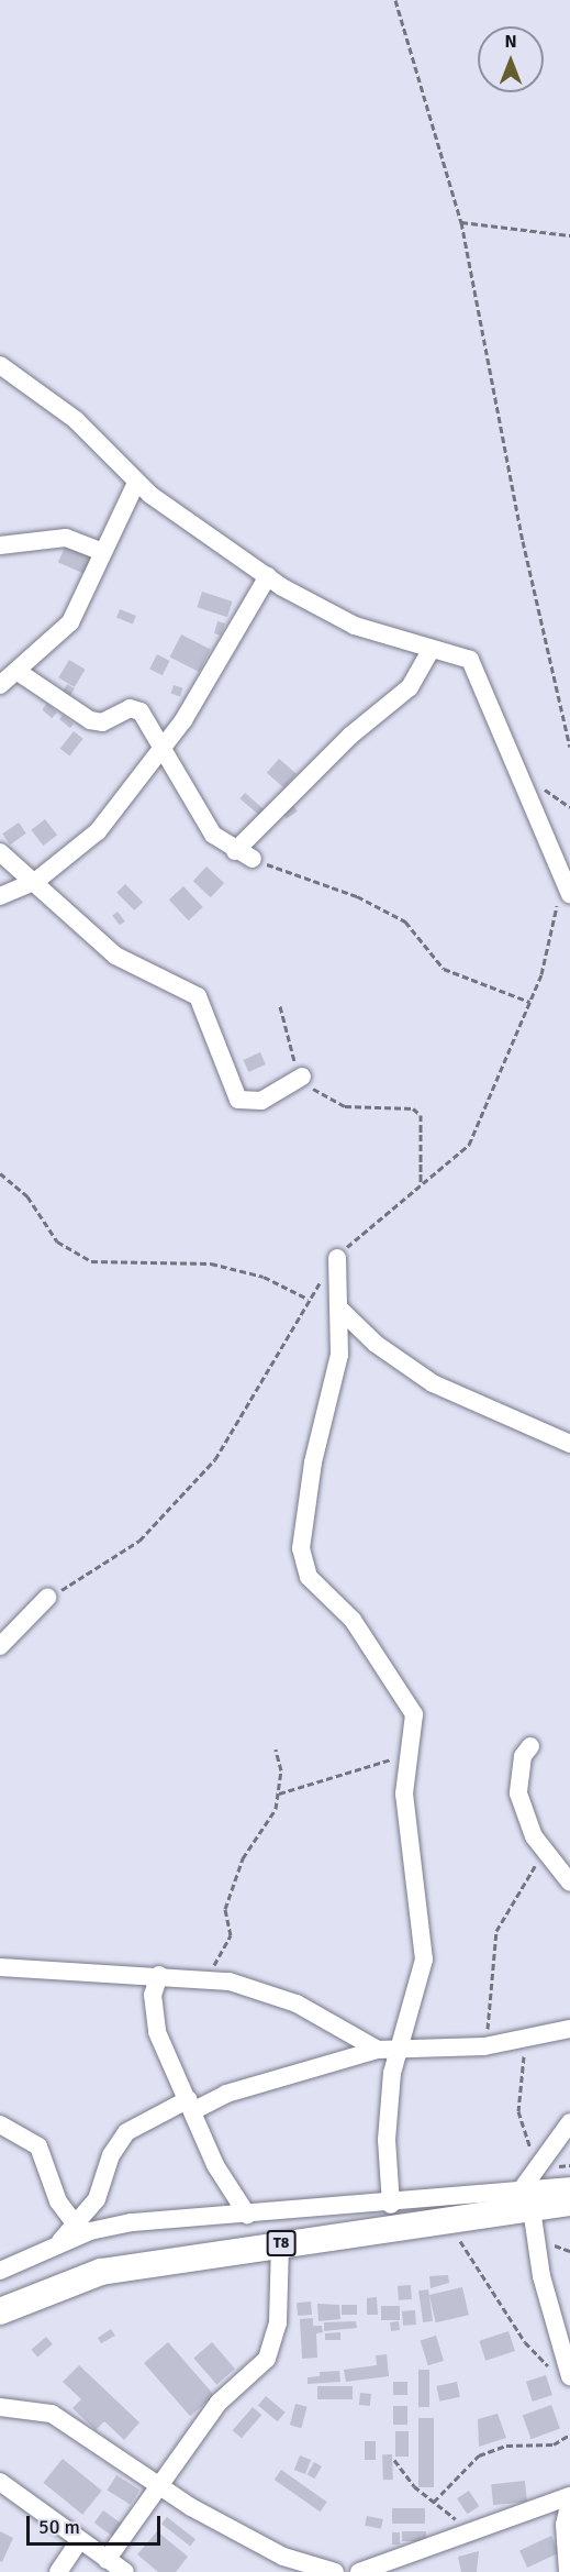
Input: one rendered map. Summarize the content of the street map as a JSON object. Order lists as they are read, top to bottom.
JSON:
{
  "streets": {
    "highway": ["T8"]
  },
  "scale_bar": "50 m",
  "north": "top"
}
